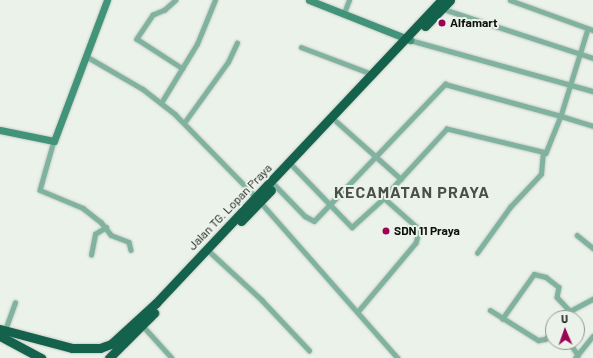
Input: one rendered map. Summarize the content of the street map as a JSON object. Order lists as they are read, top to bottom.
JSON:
{
  "streets": {
    "highway": ["Jalan TG. Lopan Praya"]
  },
  "districts": ["KECAMATAN PRAYA"],
  "places": ["Alfamart", "SDN 11 Praya"],
  "north": "top"
}
